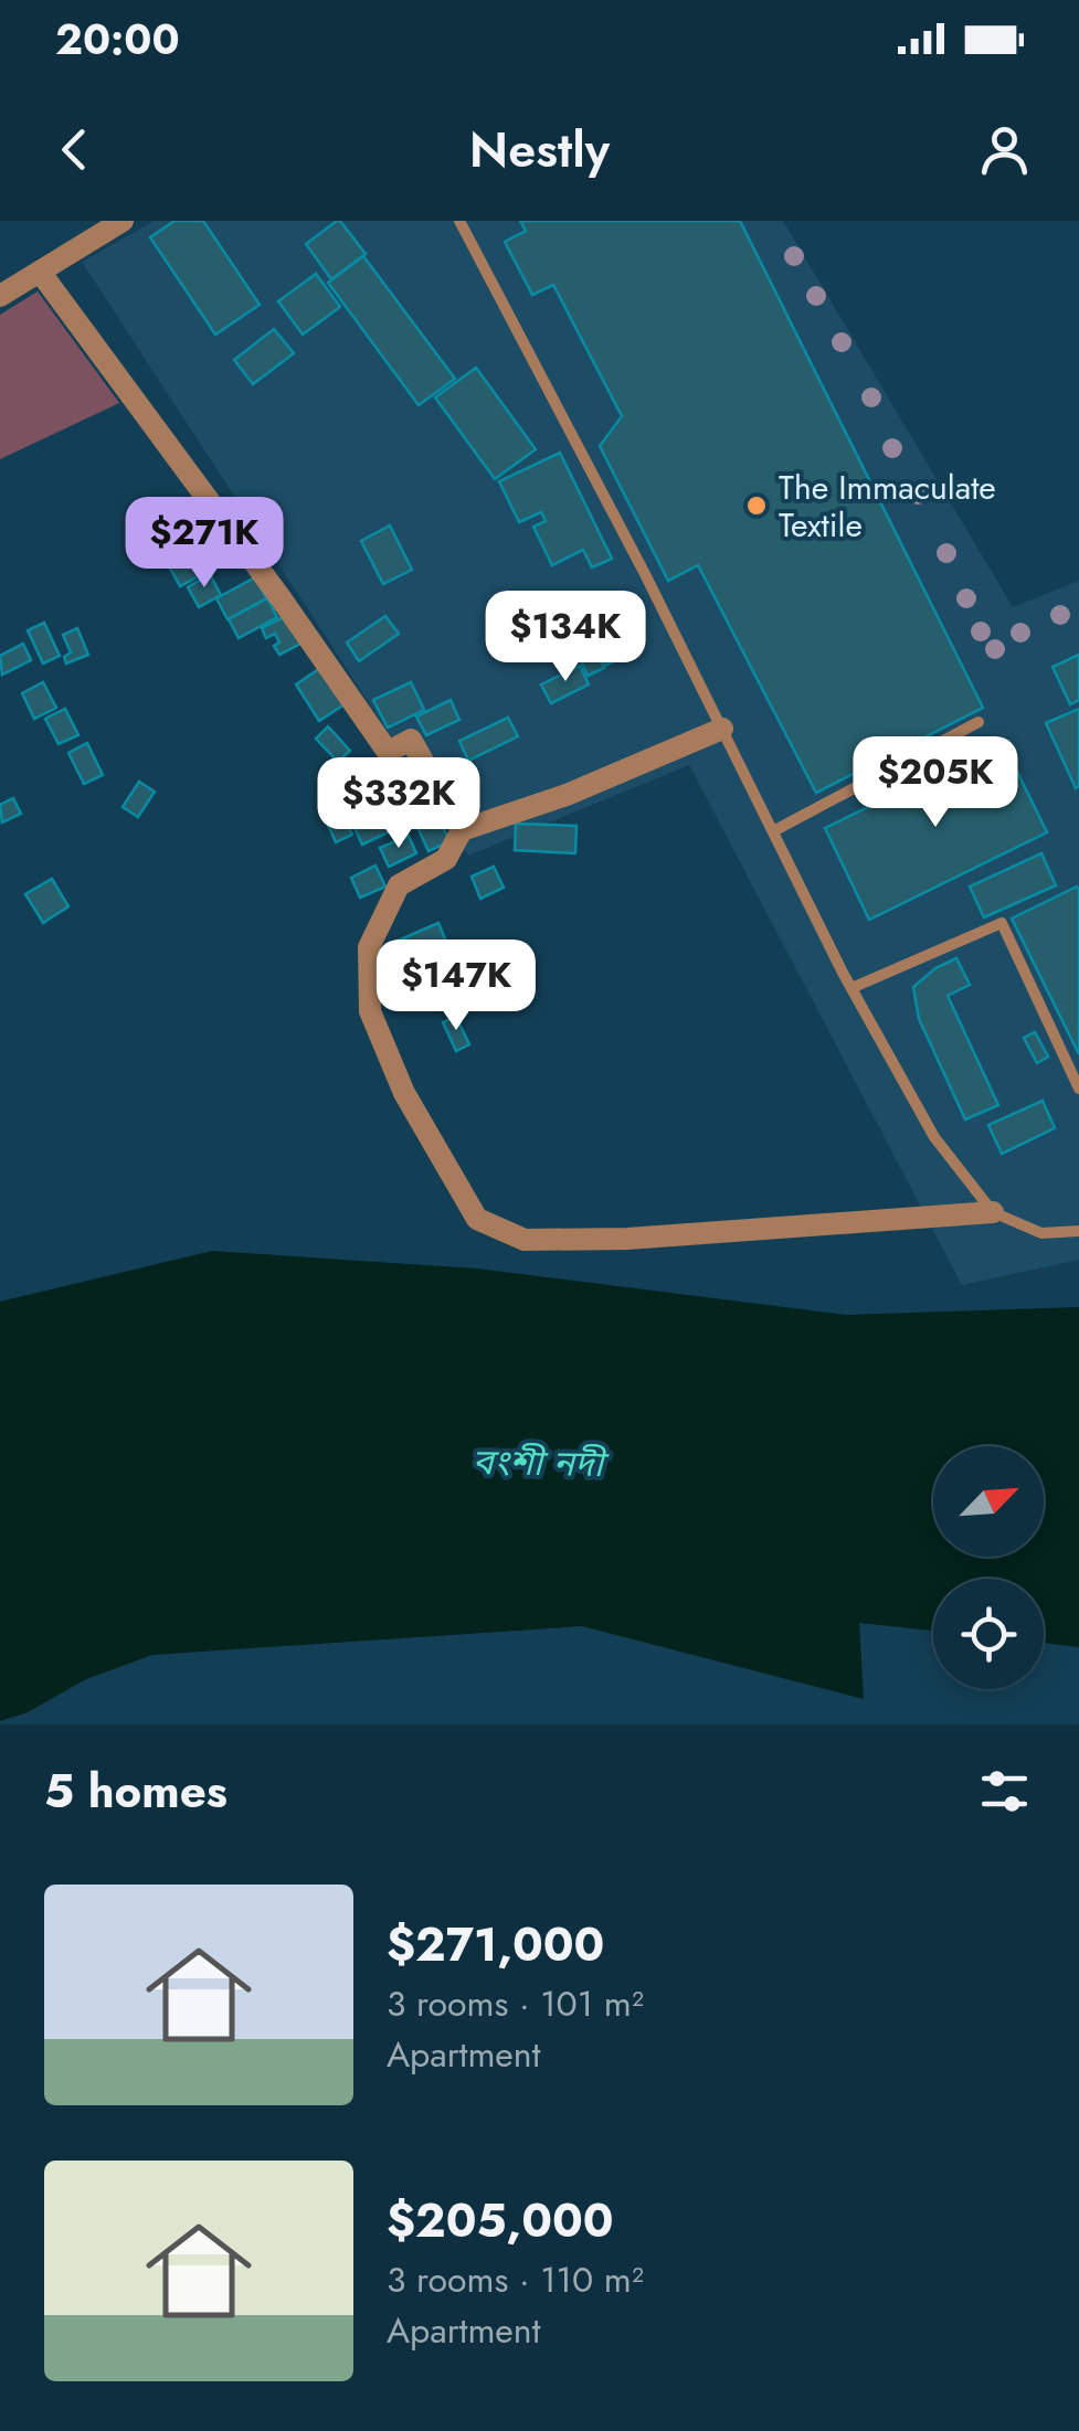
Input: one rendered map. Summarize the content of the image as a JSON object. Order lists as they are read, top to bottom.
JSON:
{
  "water": ["বংশী নদী"],
  "places": ["The Immaculate Textile"],
  "north": "top right",
  "page": {
    "status": "20:00",
    "header": "Nestly",
    "price": [
      "$271K",
      "$134K",
      "$205K",
      "$332K",
      "$147K"
    ],
    "heading": "5 homes",
    "list": [
      {
        "name": "$271,000",
        "note": "3 rooms · 101 m² · Apartment"
      },
      {
        "name": "$205,000",
        "note": "3 rooms · 110 m² · Apartment"
      }
    ]
  }
}
